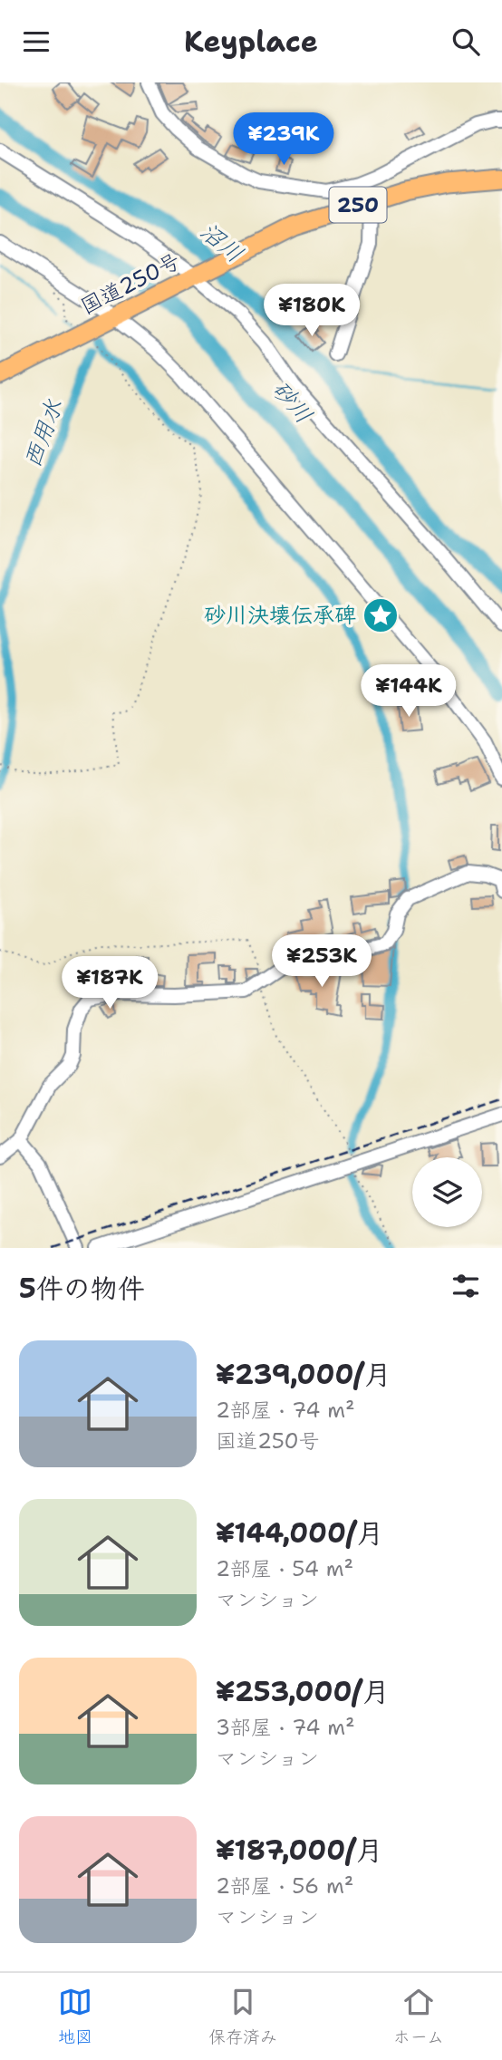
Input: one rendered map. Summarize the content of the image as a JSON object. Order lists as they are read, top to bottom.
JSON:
{
  "streets": {
    "highway": ["250", "国道250号"]
  },
  "water": ["沼川", "砂川", "西用水"],
  "places": {
    "place": ["砂川決壊伝承碑"]
  },
  "page": {
    "header": "Keyplace",
    "price": [
      "¥239K",
      "¥180K",
      "¥144K",
      "¥253K",
      "¥187K"
    ],
    "heading": "5件の物件",
    "list": [
      {
        "name": "¥239,000/月",
        "note": "2部屋 · 74 m² · 国道250号"
      },
      {
        "name": "¥144,000/月",
        "note": "2部屋 · 54 m² · マンション"
      },
      {
        "name": "¥253,000/月",
        "note": "3部屋 · 74 m² · マンション"
      },
      {
        "name": "¥187,000/月",
        "note": "2部屋 · 56 m² · マンション"
      }
    ],
    "tabs": ["地図", "保存済み", "ホーム"]
  }
}
